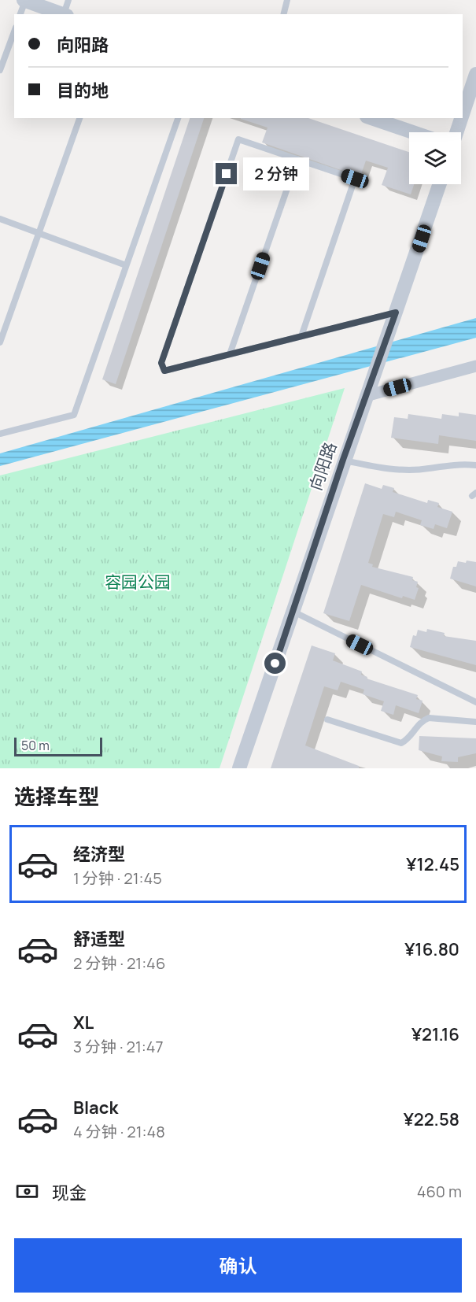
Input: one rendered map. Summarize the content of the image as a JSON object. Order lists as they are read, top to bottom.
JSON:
{
  "streets": {
    "street": ["向阳路"]
  },
  "parks": ["容园公园"],
  "scale_bar": "50 m",
  "page": {
    "banner": ["向阳路", "目的地"],
    "bubble": "2 分钟",
    "scale": "50 m",
    "heading": "选择车型",
    "list": [
      {
        "name": "经济型",
        "note": "1 分钟 · 21:45",
        "value": "¥12.45"
      },
      {
        "name": "舒适型",
        "note": "2 分钟 · 21:46",
        "value": "¥16.80"
      },
      {
        "name": "XL",
        "note": "3 分钟 · 21:47",
        "value": "¥21.16"
      },
      {
        "name": "Black",
        "note": "4 分钟 · 21:48",
        "value": "¥22.58"
      }
    ],
    "pay": ["现金", "460 m"],
    "buttons": "确认"
  }
}
